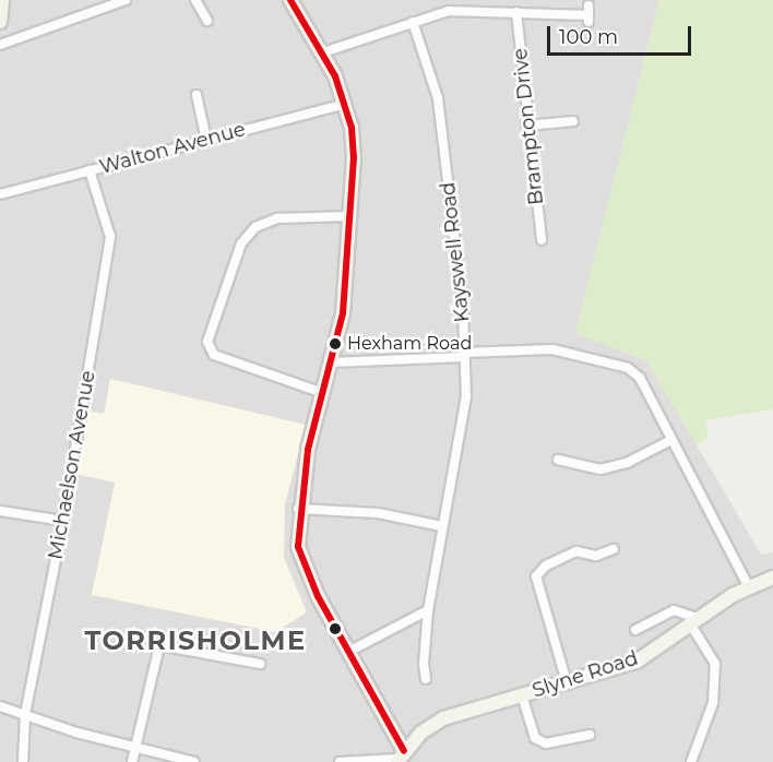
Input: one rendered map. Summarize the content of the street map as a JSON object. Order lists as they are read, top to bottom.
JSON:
{
  "streets": {
    "street": [
      "Brampton Drive",
      "Walton Avenue",
      "Kayswell Road",
      "Michaelson Avenue",
      "Slyne Road"
    ]
  },
  "crossings": [
    ["Walton Avenue", "Michaelson Avenue"]
  ],
  "districts": ["TORRISHOLME"],
  "places": ["Hexham Road"],
  "lines": ["transit line 100"],
  "scale_bar": "100 m"
}
